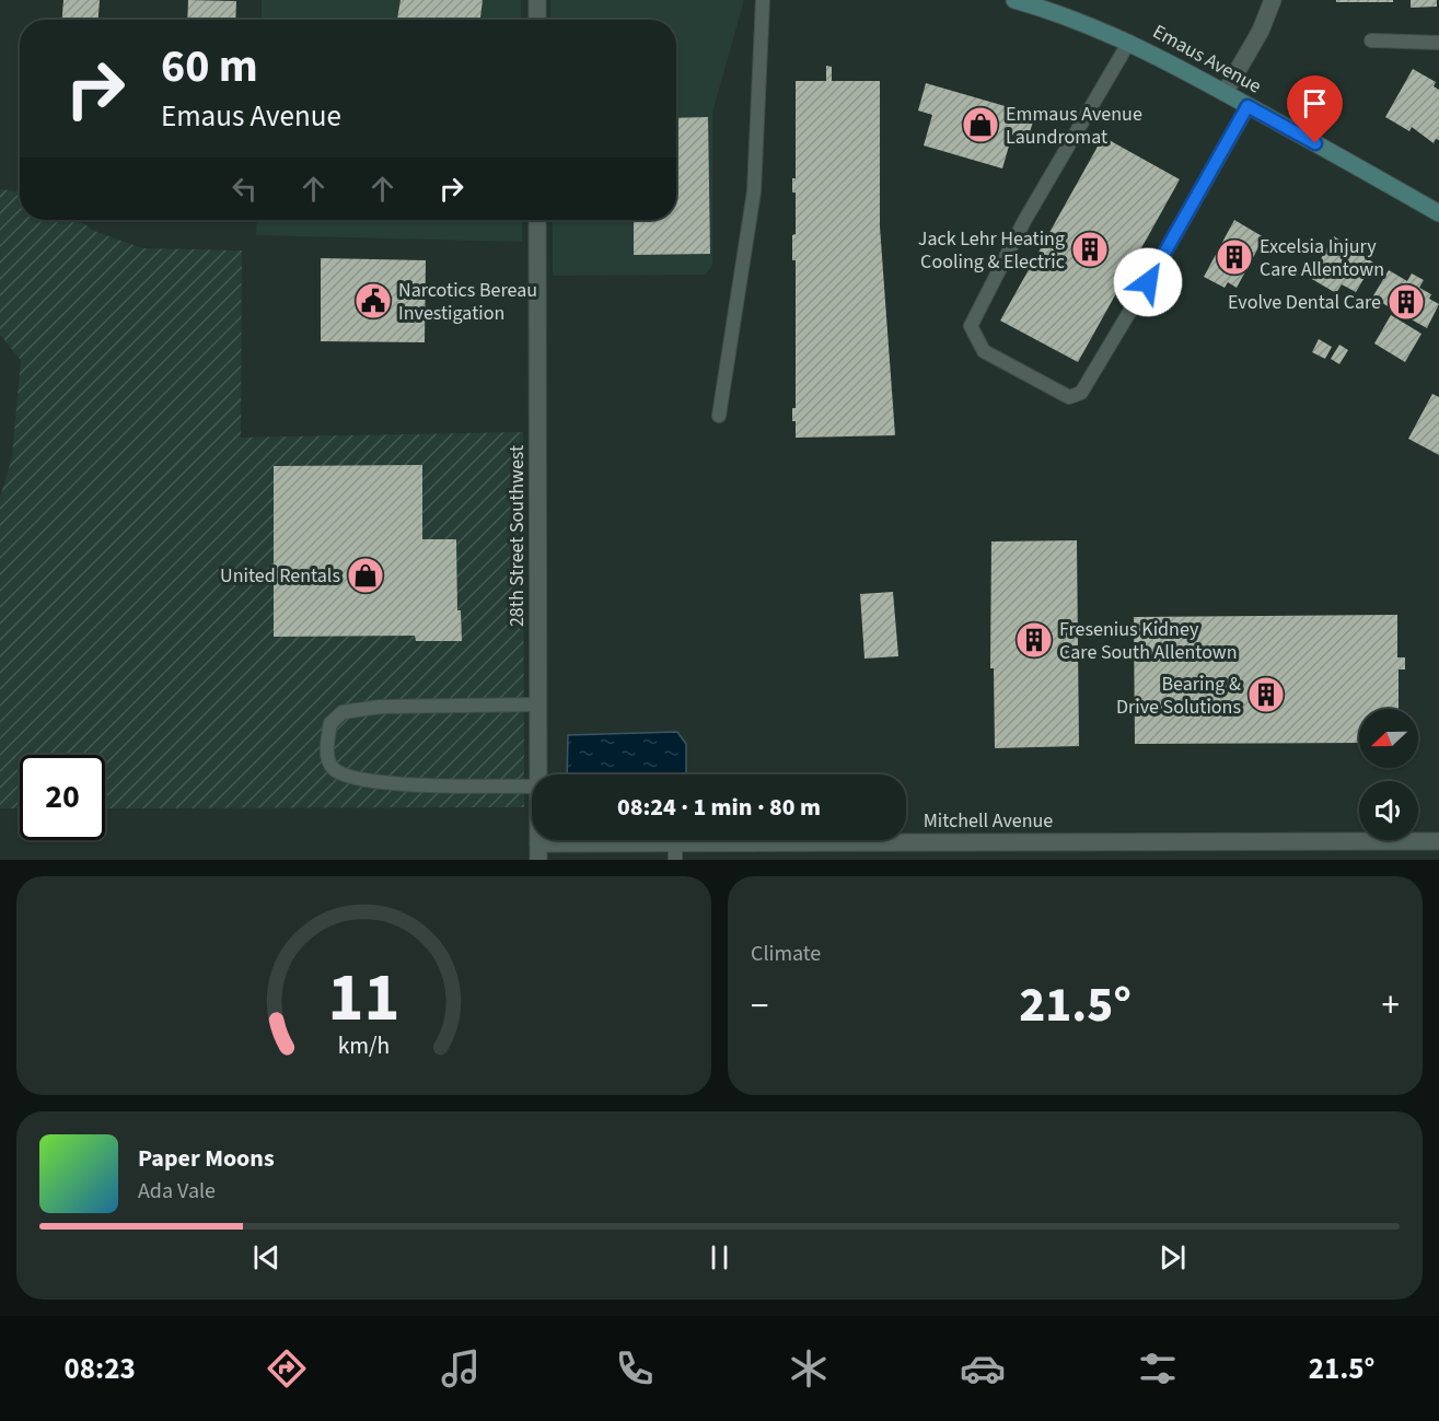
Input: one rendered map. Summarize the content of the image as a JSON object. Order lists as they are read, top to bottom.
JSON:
{
  "streets": {
    "main road": ["Emaus Avenue"],
    "street": ["28th Street Southwest", "Mitchell Avenue"]
  },
  "places": {
    "shop": ["Emmaus Avenue Laundromat", "United Rentals"],
    "building": [
      "Jack Lehr Heating Cooling & Electric",
      "Excelsia Injury Care Allentown",
      "Evolve Dental Care",
      "Fresenius Kidney Care South Allentown",
      "Bearing & Drive Solutions"
    ],
    "public building": ["Narcotics Bereau Investigation"]
  },
  "north": "left",
  "page": {
    "turn": ["60 m", "Emaus Avenue"],
    "limit": "20",
    "trip": "08:24 · 1 min · 80 m",
    "tile": "Climate",
    "heat": ["−", "21.5°", "+"],
    "song": ["Paper Moons", "Ada Vale"],
    "tabs": ["08:23", "21.5°"],
    "gauge": ["11", "km/h"]
  }
}
